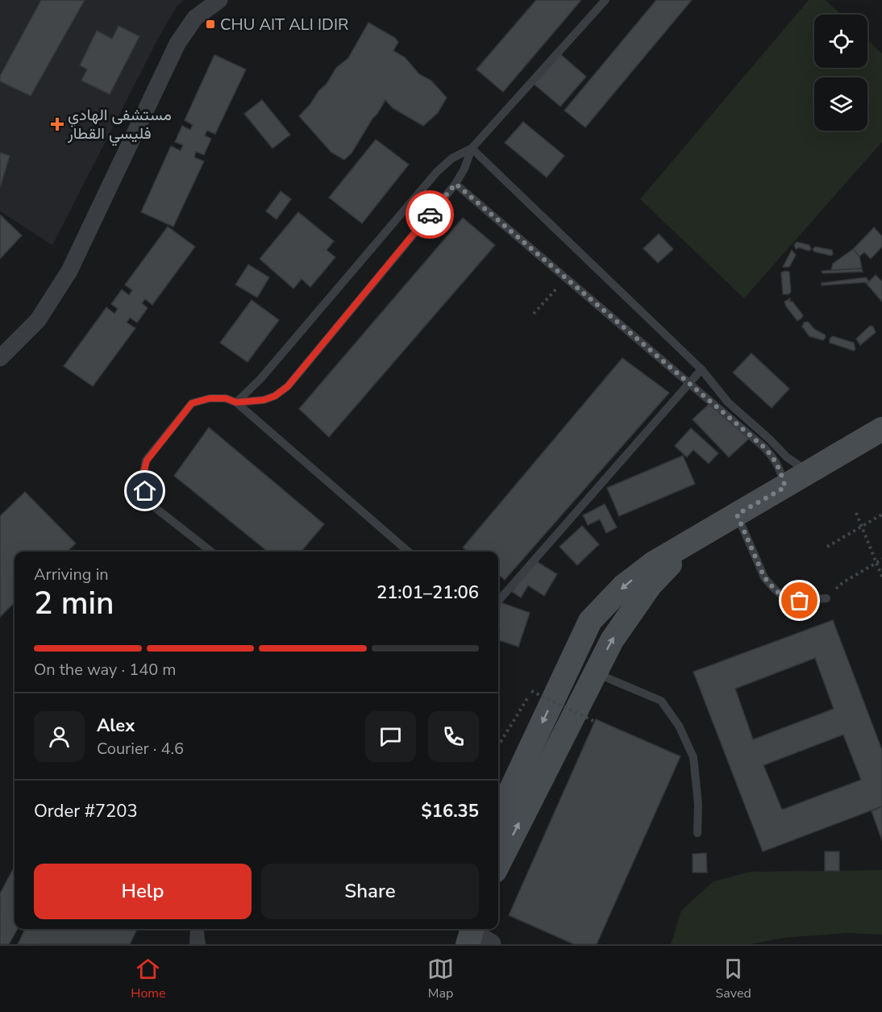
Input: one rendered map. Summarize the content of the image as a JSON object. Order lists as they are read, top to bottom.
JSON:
{
  "places": {
    "transit": ["CHU AIT ALI IDIR"],
    "health": ["مستشفى الهادي فليسي القطار"]
  },
  "page": {
    "heading": ["2 min", "Arriving in", "21:01–21:06"],
    "panel": [
      "Alex",
      "Courier · 4.6",
      "Order #7203",
      "$16.35"
    ],
    "bar": "On the way · 140 m",
    "buttons": ["Help", "Share"],
    "tabs": ["Home", "Map", "Saved"]
  }
}
